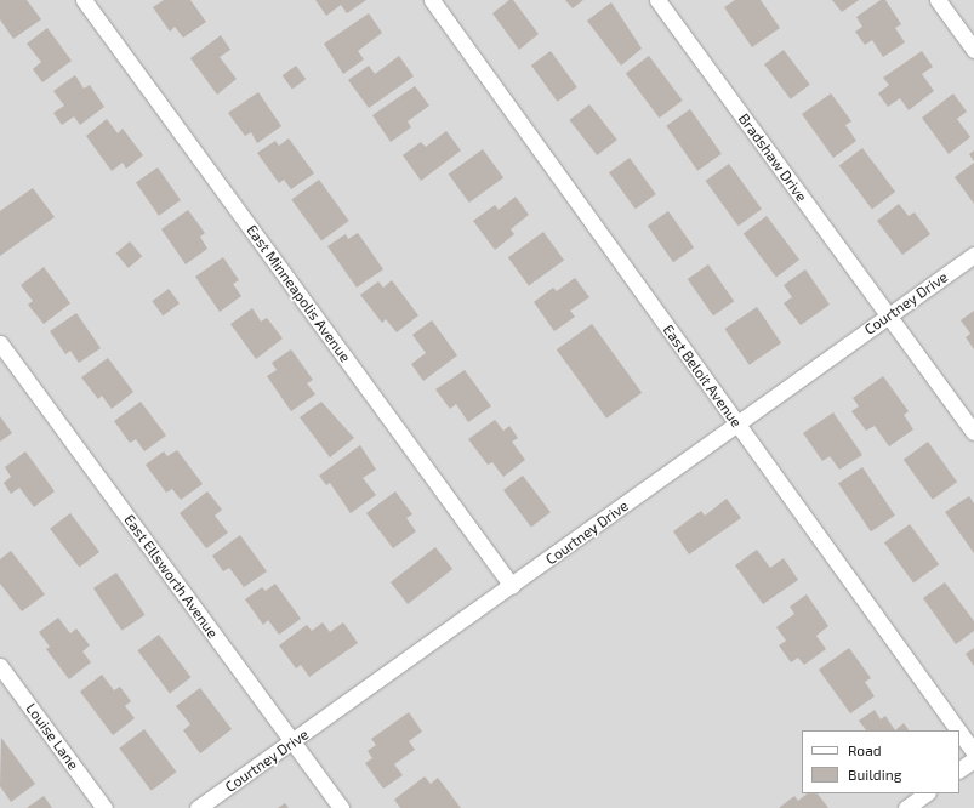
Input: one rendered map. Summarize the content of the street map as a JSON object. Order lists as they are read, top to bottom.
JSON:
{
  "streets": {
    "street": [
      "Bradshaw Drive",
      "East Minneapolis Avenue",
      "Courtney Drive",
      "East Beloit Avenue",
      "East Ellsworth Avenue",
      "Louise Lane"
    ]
  },
  "crossings": [
    ["Bradshaw Drive", "Courtney Drive"],
    ["East Minneapolis Avenue", "Courtney Drive"],
    ["Courtney Drive", "East Beloit Avenue"],
    ["Courtney Drive", "East Ellsworth Avenue"]
  ],
  "legend": ["Road", "Building"]
}
